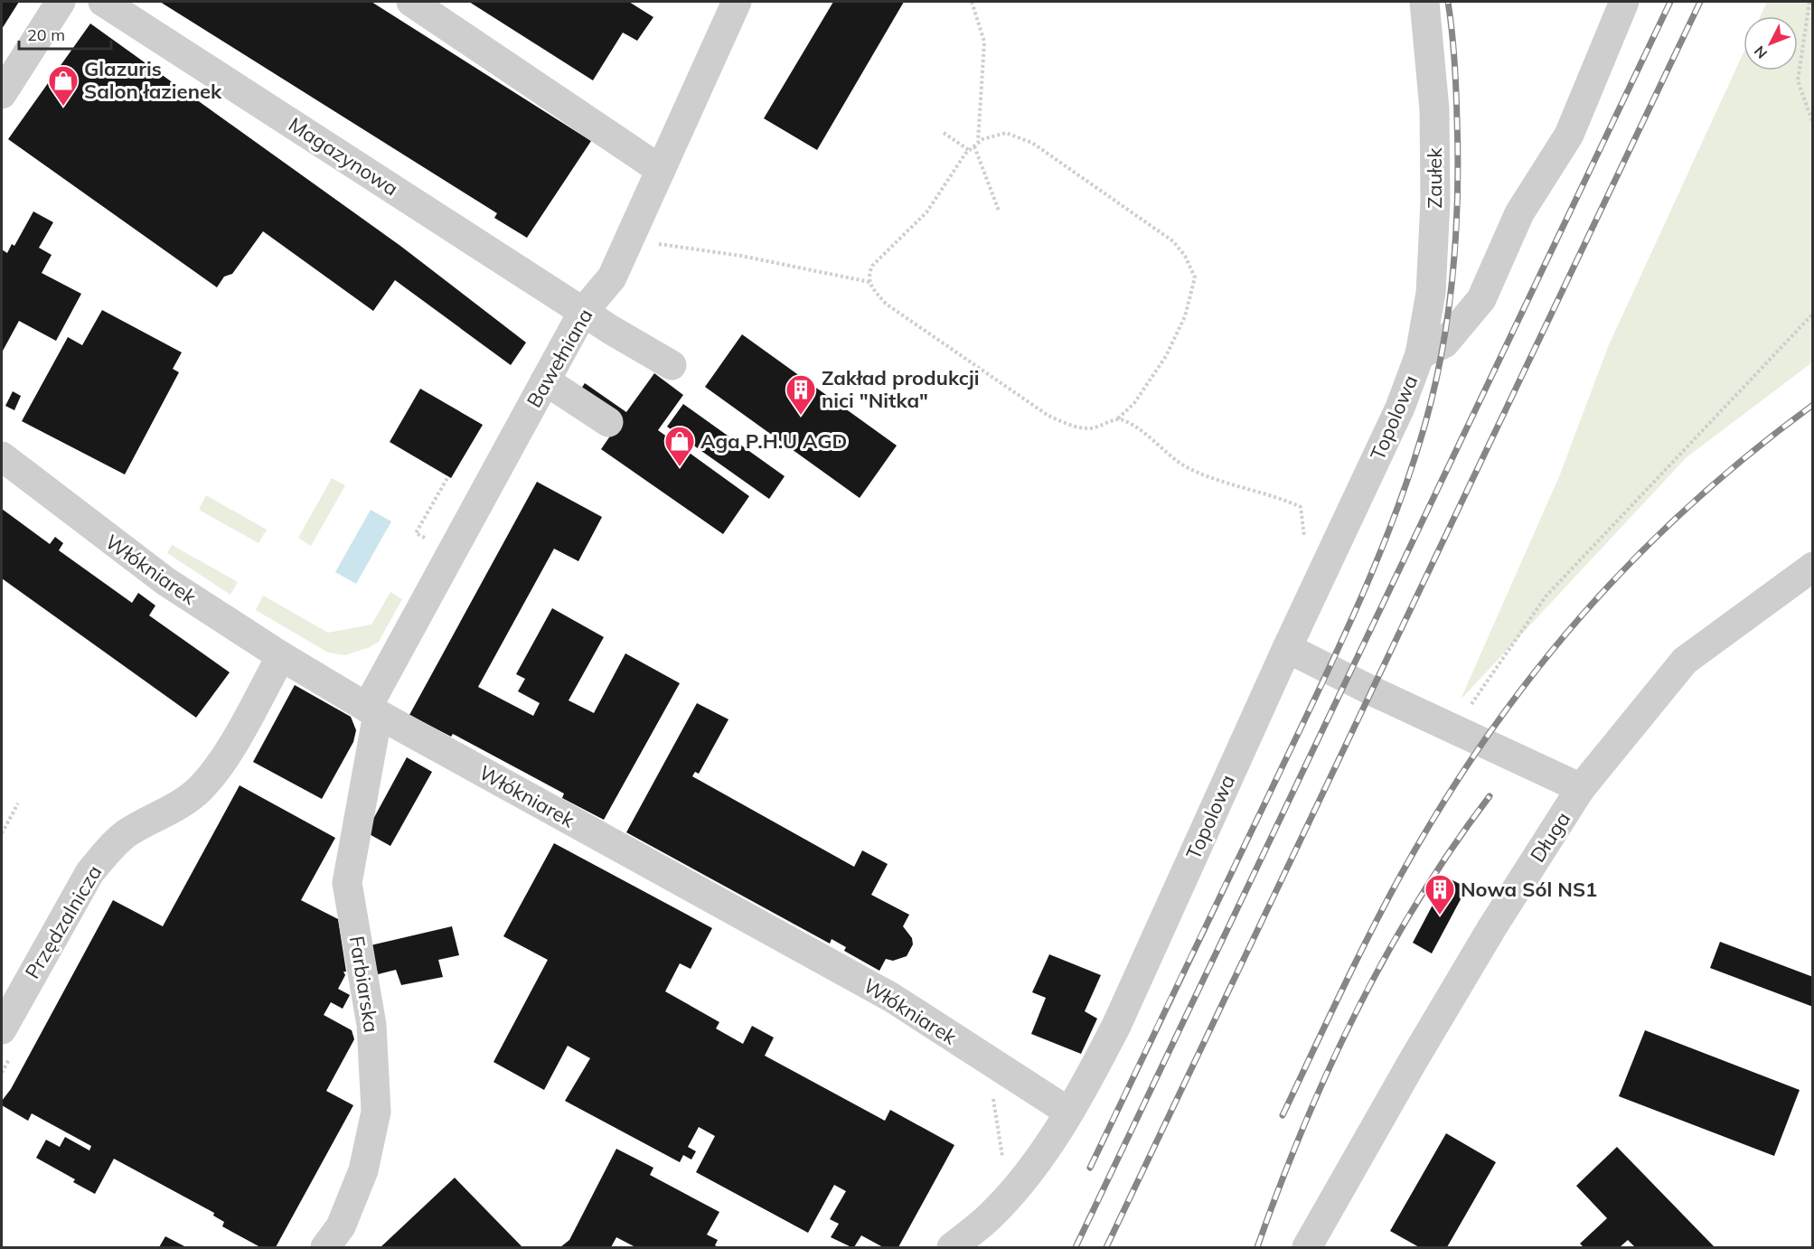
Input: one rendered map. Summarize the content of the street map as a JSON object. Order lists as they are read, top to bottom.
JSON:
{
  "streets": {
    "street": [
      "Magazynowa",
      "Zaułek",
      "Bawełniana",
      "Topolowa",
      "Włókniarek",
      "Długa",
      "Przędzalnicza",
      "Farbiarska"
    ]
  },
  "crossings": [
    ["Magazynowa", "Bawełniana"],
    ["Zaułek", "Topolowa"],
    ["Bawełniana", "Włókniarek"],
    ["Bawełniana", "Farbiarska"],
    ["Topolowa", "Włókniarek"],
    ["Włókniarek", "Przędzalnicza"],
    ["Włókniarek", "Farbiarska"]
  ],
  "places": {
    "shop": ["Glazuris Salon łazienek", "Aga P.H.U AGD"],
    "building": ["Zakład produkcji nici \"Nitka\"", "Nowa Sól NS1"]
  },
  "scale_bar": "20 m",
  "north": "bottom left"
}
